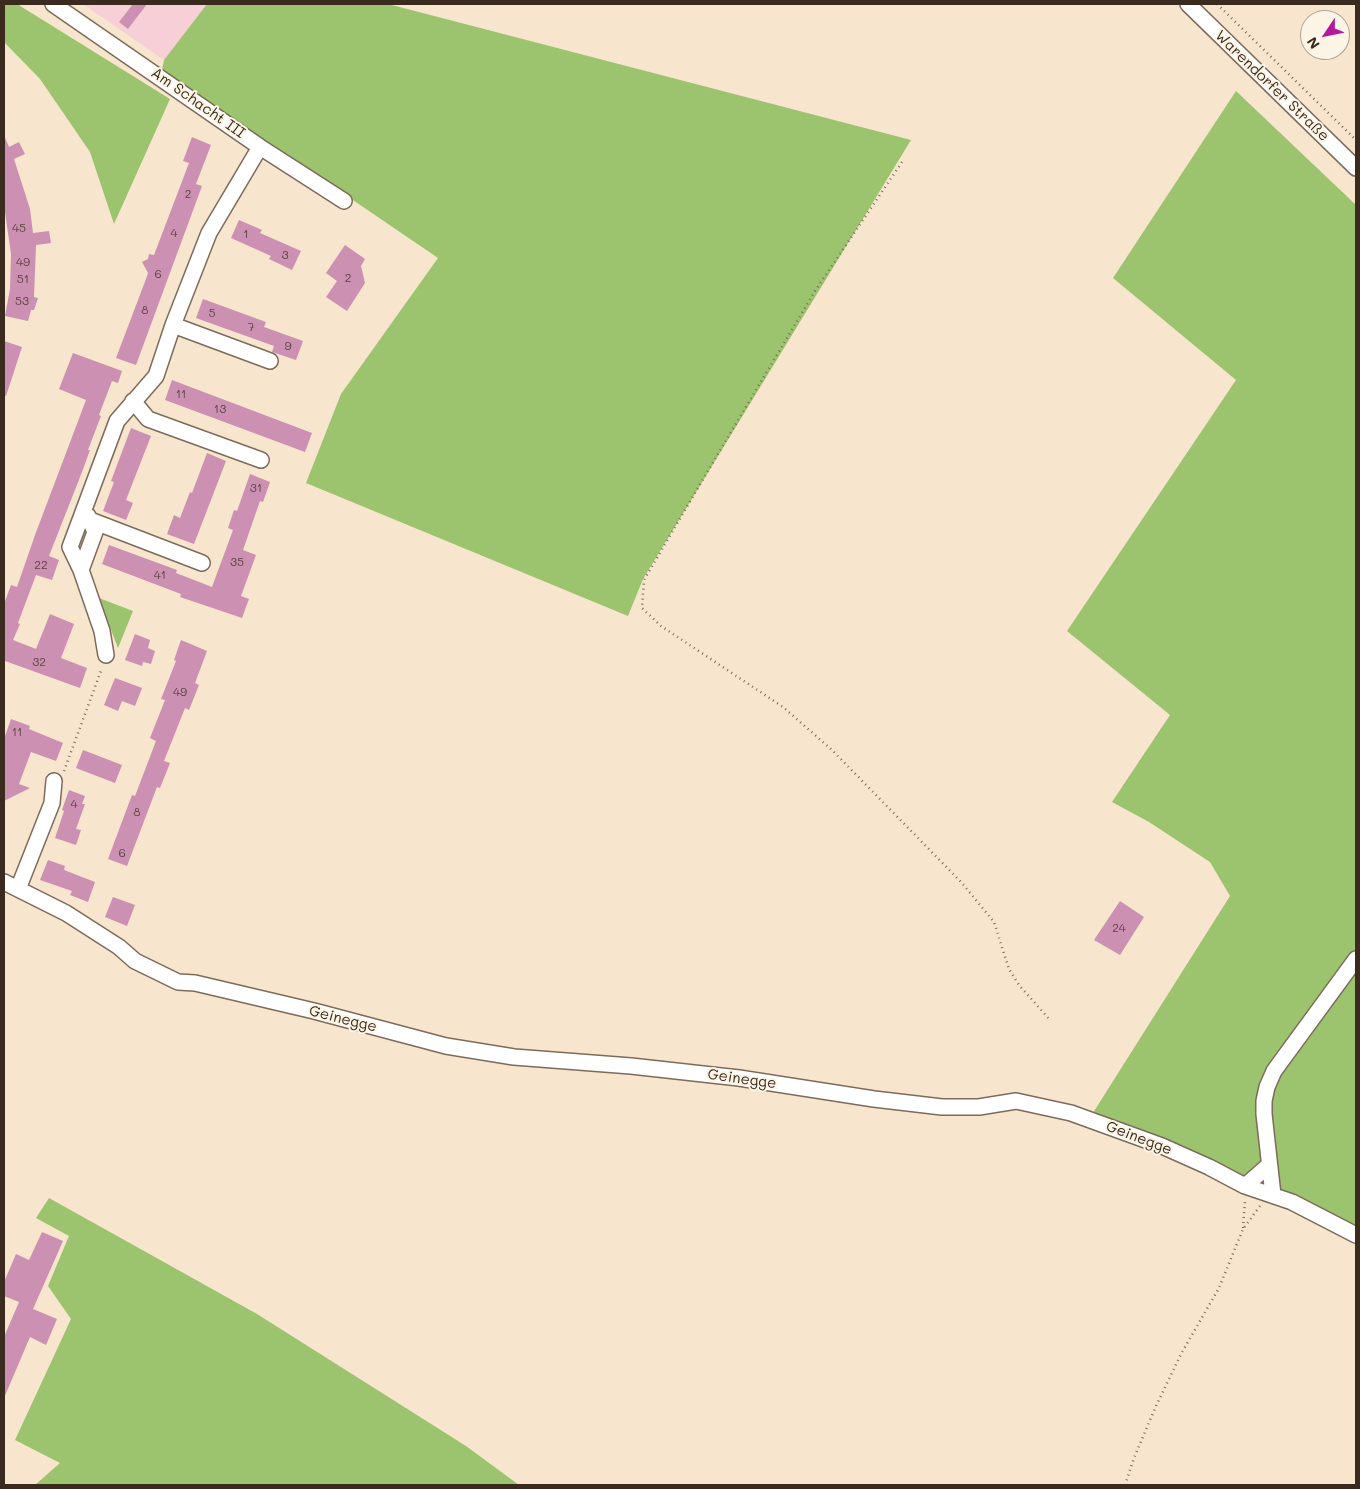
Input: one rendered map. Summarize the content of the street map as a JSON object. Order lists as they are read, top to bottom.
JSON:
{
  "streets": {
    "street": ["Warendorfer Straße", "Am Schacht III", "Geinegge"]
  },
  "house_numbers": [
    "2",
    "45",
    "4",
    "1",
    "3",
    "49",
    "6",
    "2",
    "51",
    "53",
    "8",
    "5",
    "7",
    "9",
    "11",
    "13",
    "31",
    "35",
    "22",
    "41",
    "32",
    "49",
    "11",
    "4",
    "8",
    "6",
    "24"
  ],
  "north": "bottom left"
}
